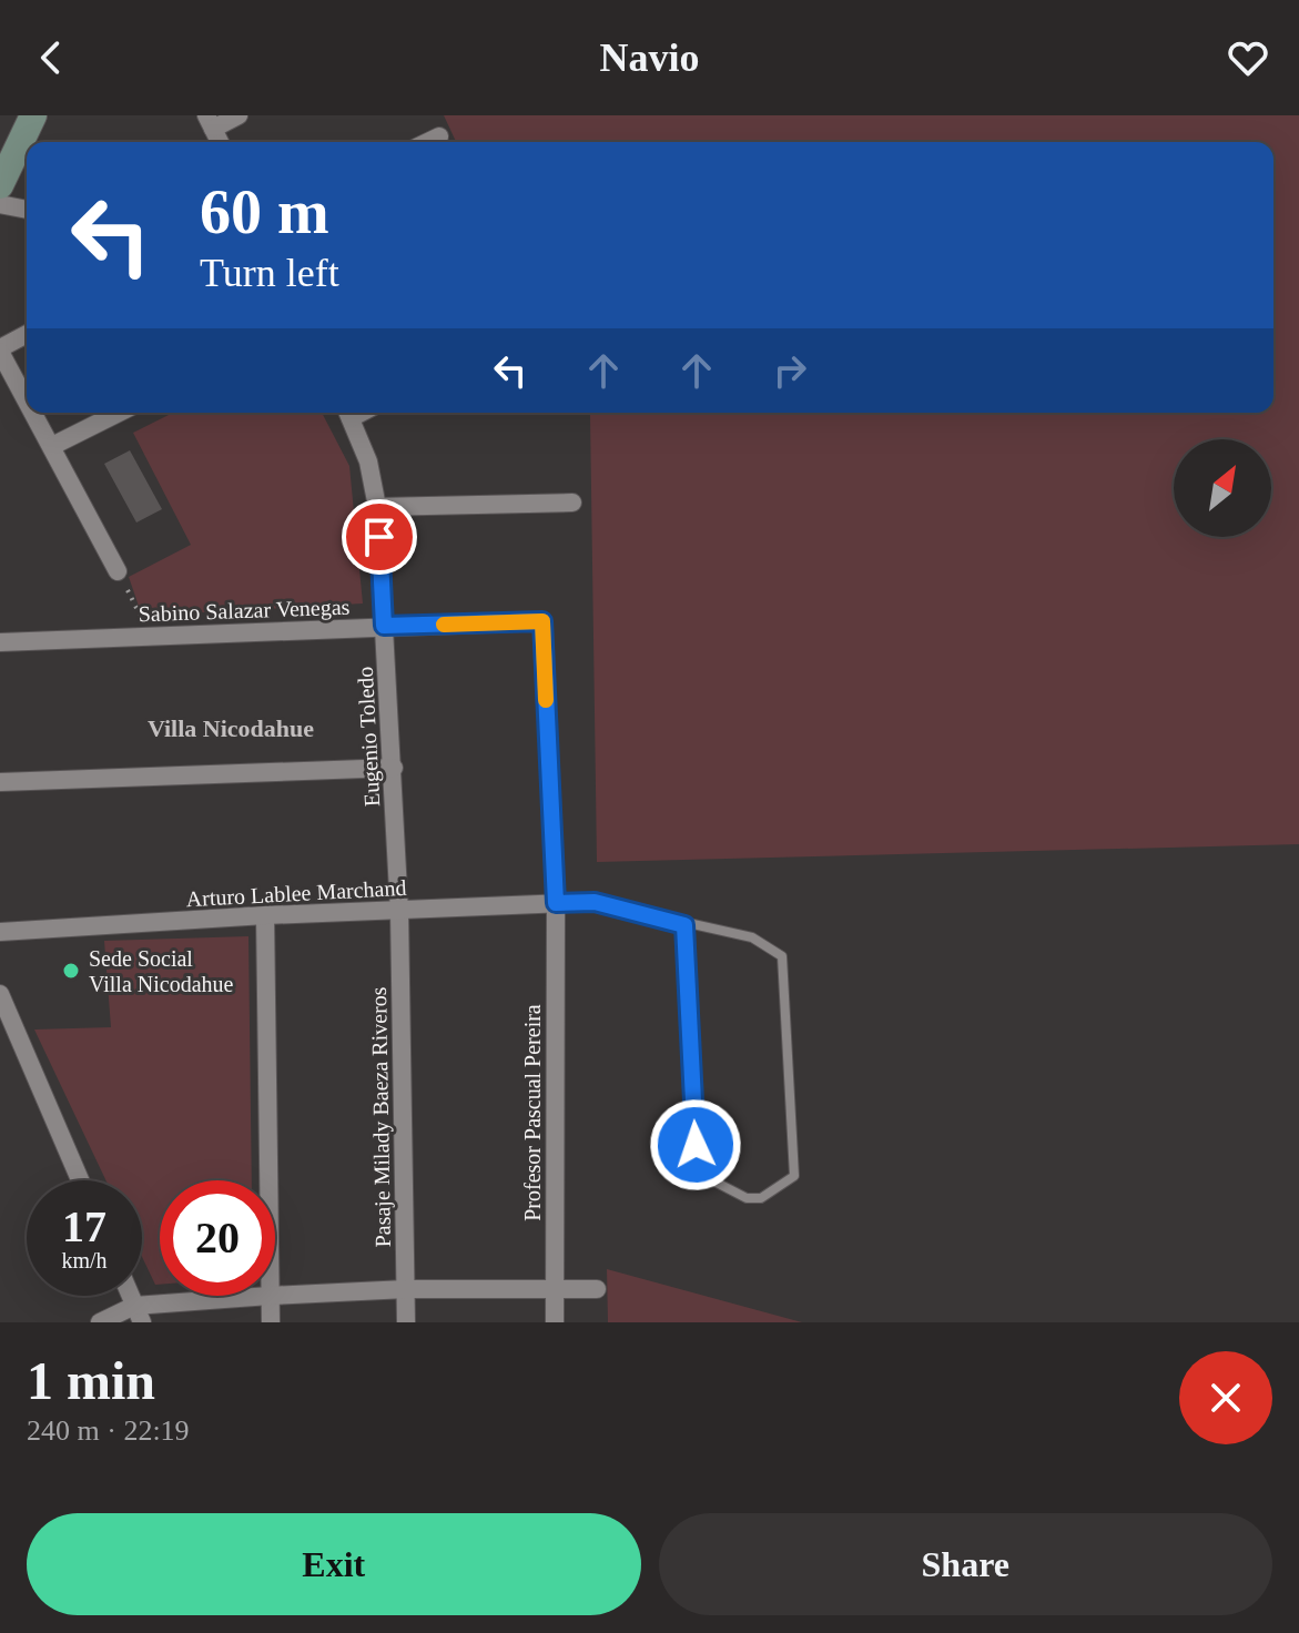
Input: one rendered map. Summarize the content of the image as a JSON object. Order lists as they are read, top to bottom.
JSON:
{
  "streets": {
    "street": [
      "Sabino Salazar Venegas",
      "Eugenio Toledo",
      "Arturo Lablee Marchand",
      "Profesor Pascual Pereira",
      "Pasaje Milady Baeza Riveros"
    ]
  },
  "crossings": [
    ["Sabino Salazar Venegas", "Eugenio Toledo"],
    ["Sabino Salazar Venegas", "Profesor Pascual Pereira"],
    ["Eugenio Toledo", "Arturo Lablee Marchand"],
    ["Eugenio Toledo", "Pasaje Milady Baeza Riveros"],
    ["Arturo Lablee Marchand", "Profesor Pascual Pereira"],
    ["Arturo Lablee Marchand", "Pasaje Milady Baeza Riveros"]
  ],
  "districts": ["Villa Nicodahue"],
  "places": ["Sede Social Villa Nicodahue"],
  "north": "top right",
  "page": {
    "header": "Navio",
    "turn": ["60 m", "Turn left"],
    "speed": "17 km/h",
    "limit": "20",
    "heading": ["1 min", "240 m · 22:19"],
    "buttons": ["Exit", "Share"]
  }
}
